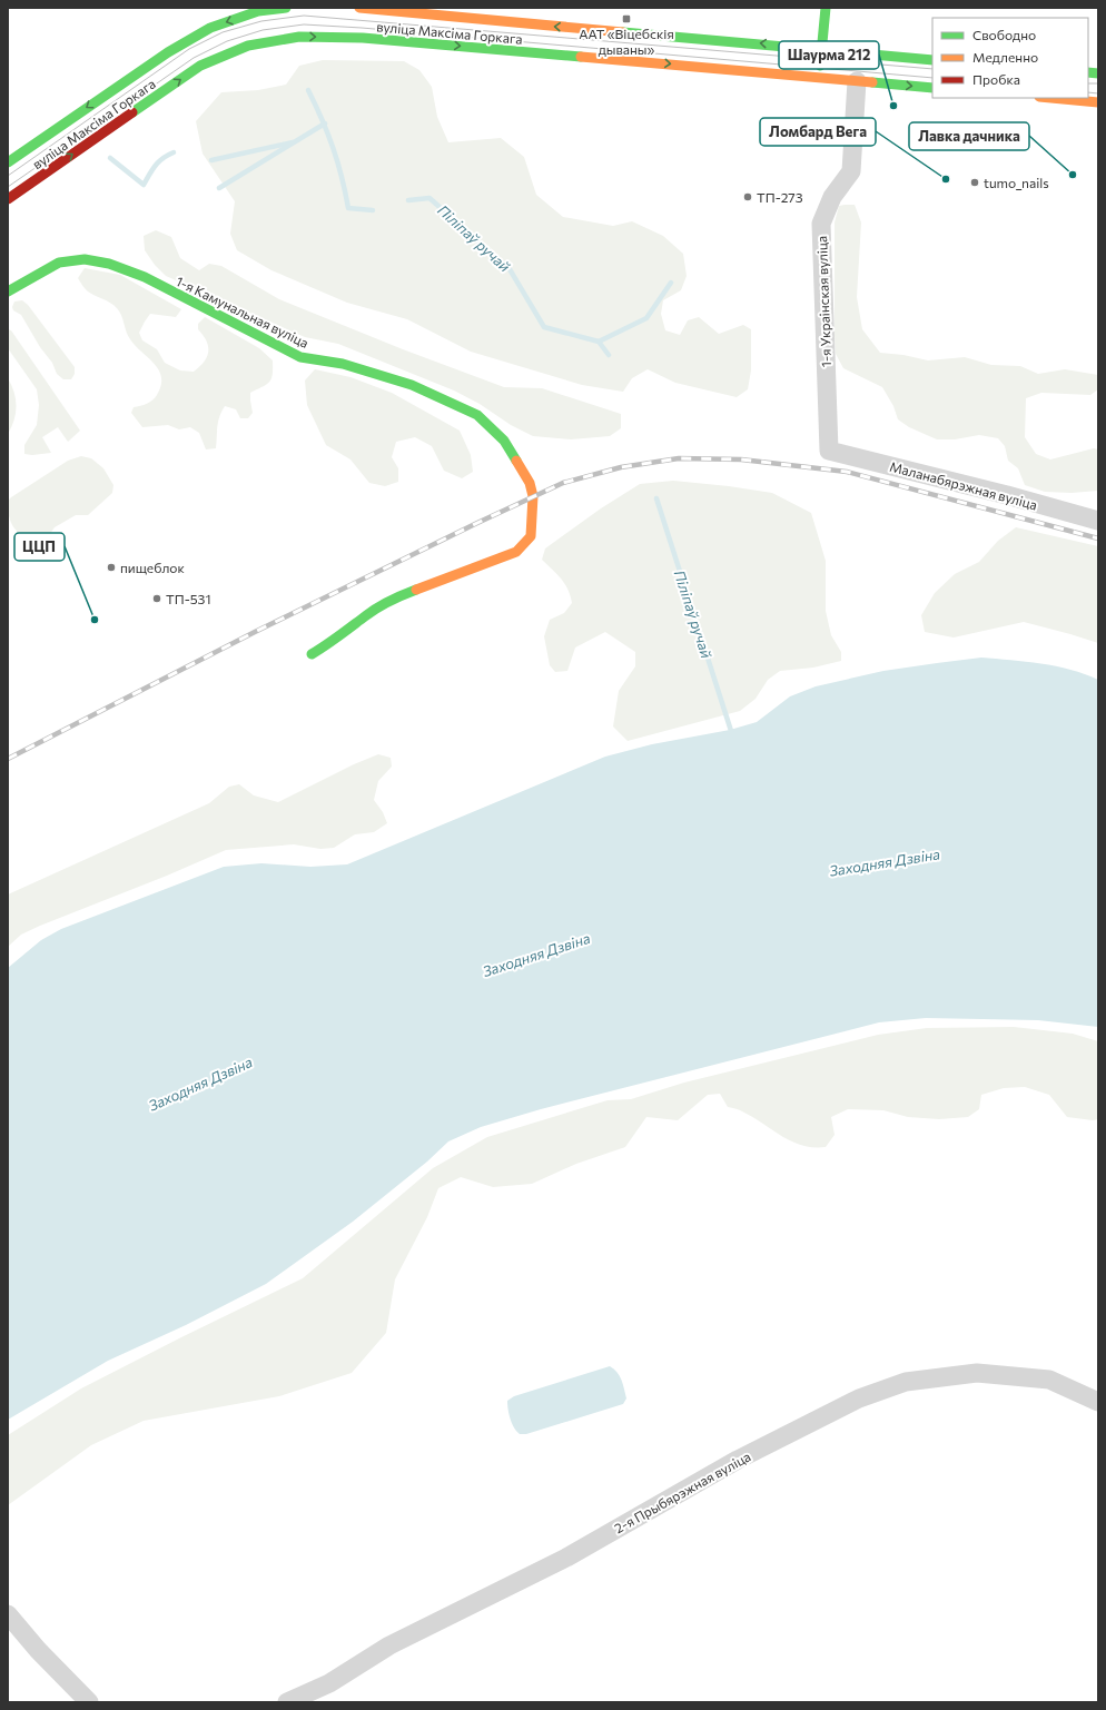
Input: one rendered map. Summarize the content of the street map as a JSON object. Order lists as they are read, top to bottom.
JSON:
{
  "streets": {
    "main road": ["вуліца Максіма Горкага", "1-я Камунальная вуліца"],
    "street": ["1-я Украінская вуліца", "Маланабярэжная вуліца", "2-я Прыбярэжная вуліца"]
  },
  "crossings": [
    ["вуліца Максіма Горкага", "1-я Украінская вуліца"],
    ["1-я Украінская вуліца", "Маланабярэжная вуліца"]
  ],
  "water": ["Піліпаў ручай", "Заходняя Дзвіна"],
  "places": {
    "transit": ["ААТ «Віцебскія дываны»"],
    "other": [
      "Шаурма 212",
      "Лавка дачника",
      "Ломбард Вега",
      "tumo_nails",
      "ТП-273",
      "пищеблок",
      "ТП-531",
      "ЦЦП"
    ]
  },
  "legend": ["Свободно", "Медленно", "Пробка"]
}
